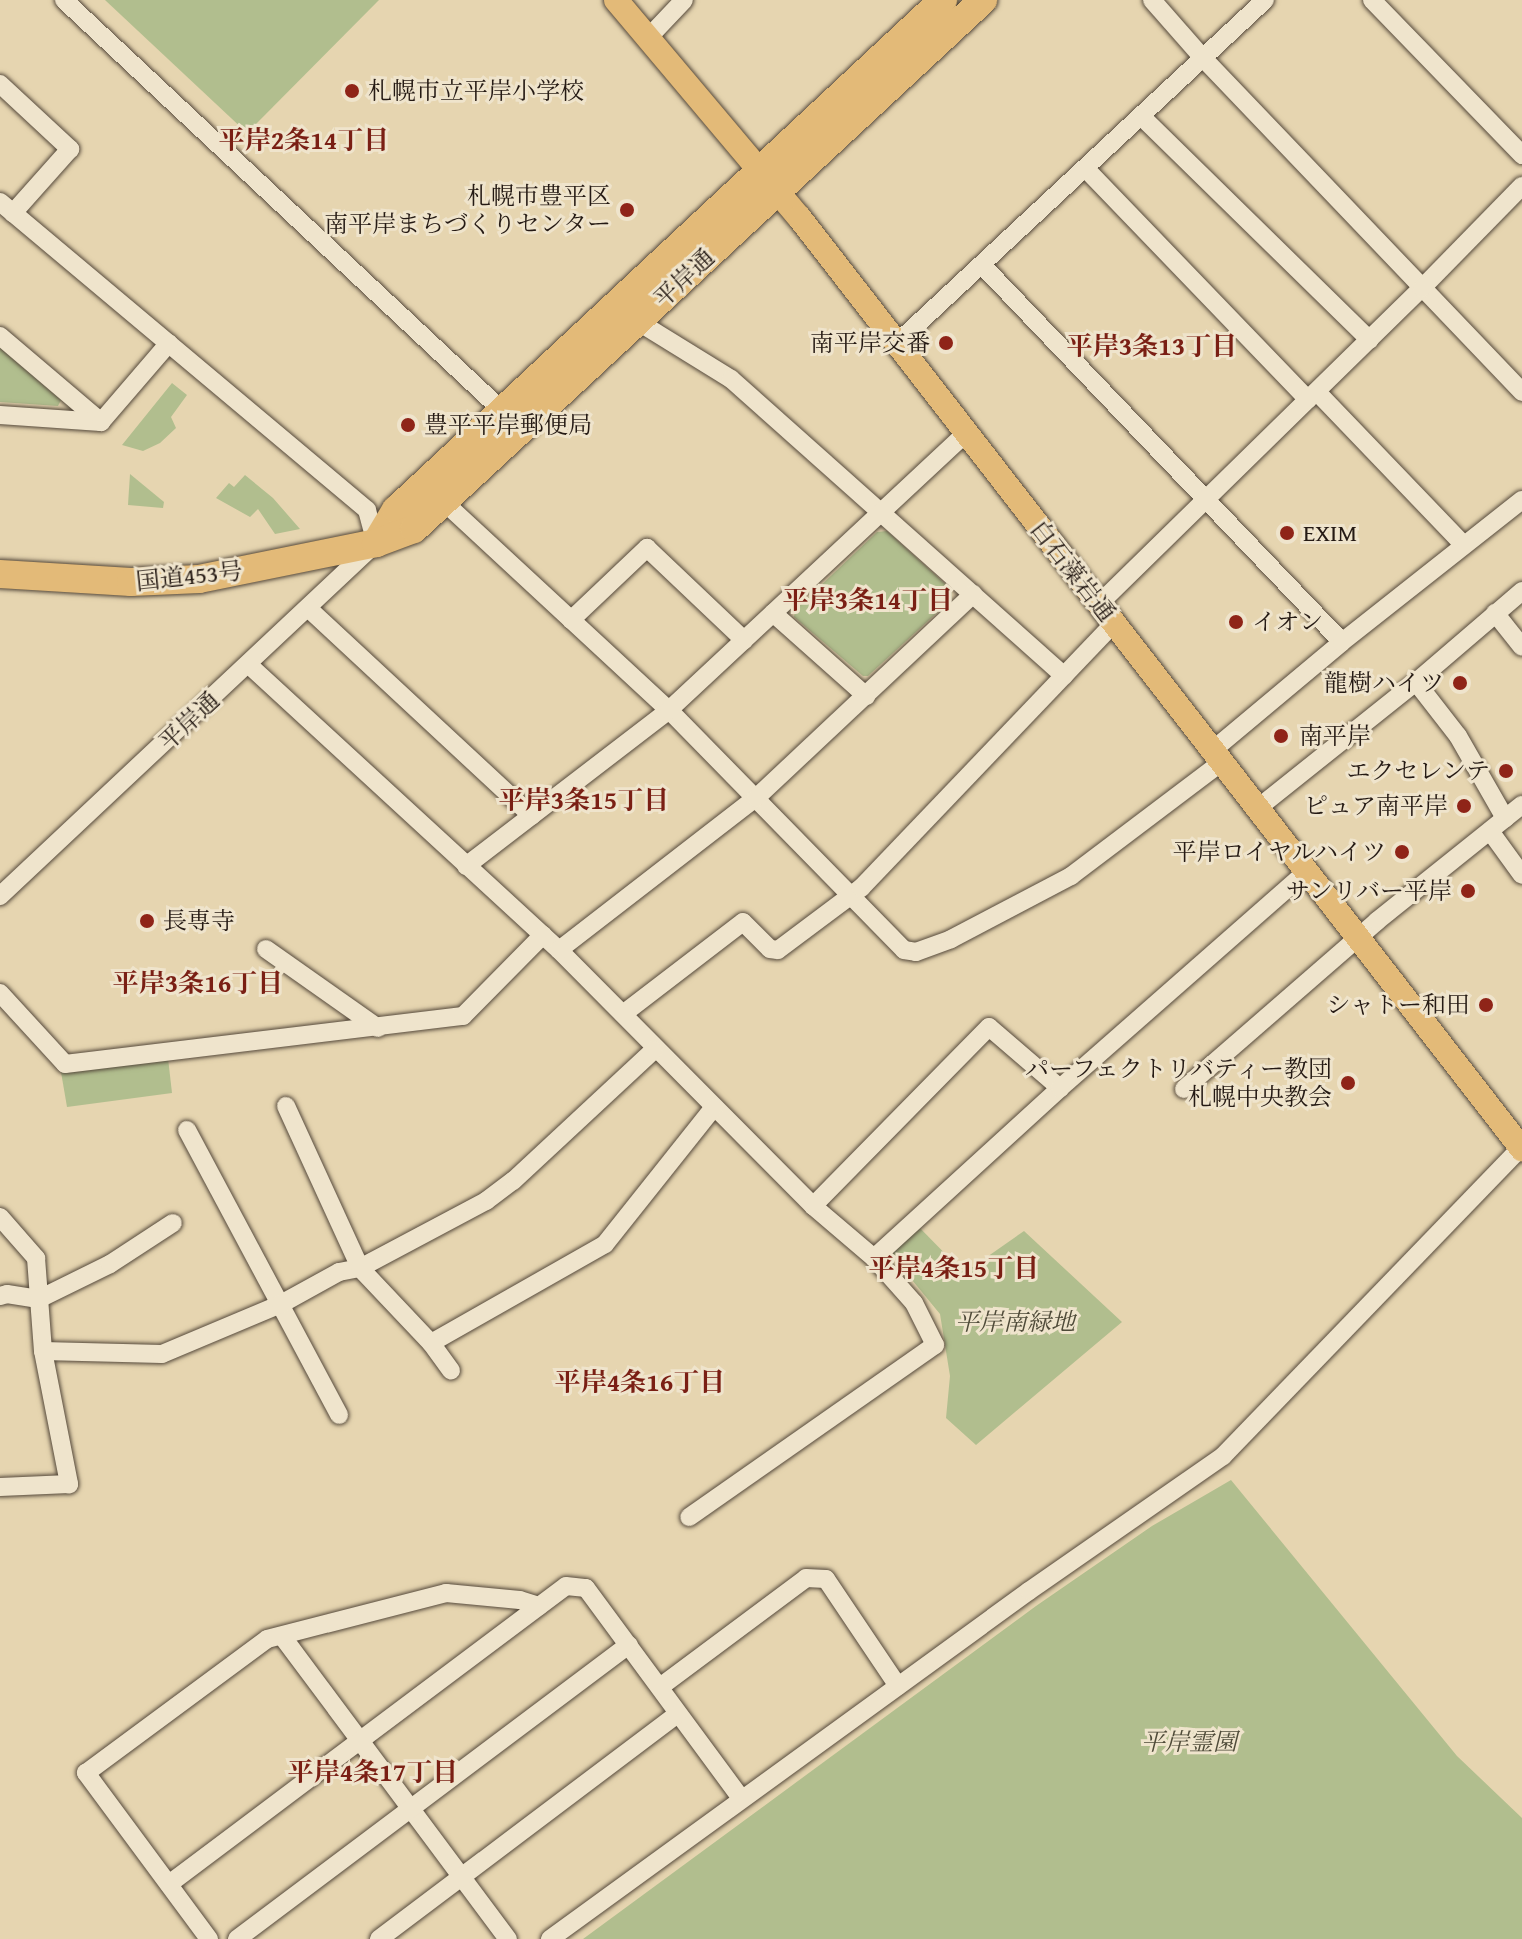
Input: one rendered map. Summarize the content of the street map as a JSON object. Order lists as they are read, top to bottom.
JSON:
{
  "streets": {
    "highway": ["平岸通", "国道453号"],
    "main road": ["白石藻岩通"]
  },
  "crossings": [
    ["平岸通", "白石藻岩通"],
    ["平岸通", "国道453号"]
  ],
  "districts": [
    "平岸2条14丁目",
    "平岸3条13丁目",
    "平岸3条14丁目",
    "平岸3条15丁目",
    "平岸3条16丁目",
    "平岸4条15丁目",
    "平岸4条16丁目",
    "平岸4条17丁目"
  ],
  "parks": ["平岸南緑地", "平岸霊園"],
  "places": [
    "札幌市立平岸小学校",
    "札幌市豊平区 南平岸まちづくりセンター",
    "南平岸交番",
    "豊平平岸郵便局",
    "EXIM",
    "イオン",
    "龍樹ハイツ",
    "南平岸",
    "エクセレンテ",
    "ピュア南平岸",
    "平岸ロイヤルハイツ",
    "サンリバー平岸",
    "長専寺",
    "シャトー和田",
    "パーフェクトリバティー教団 札幌中央教会"
  ]
}
